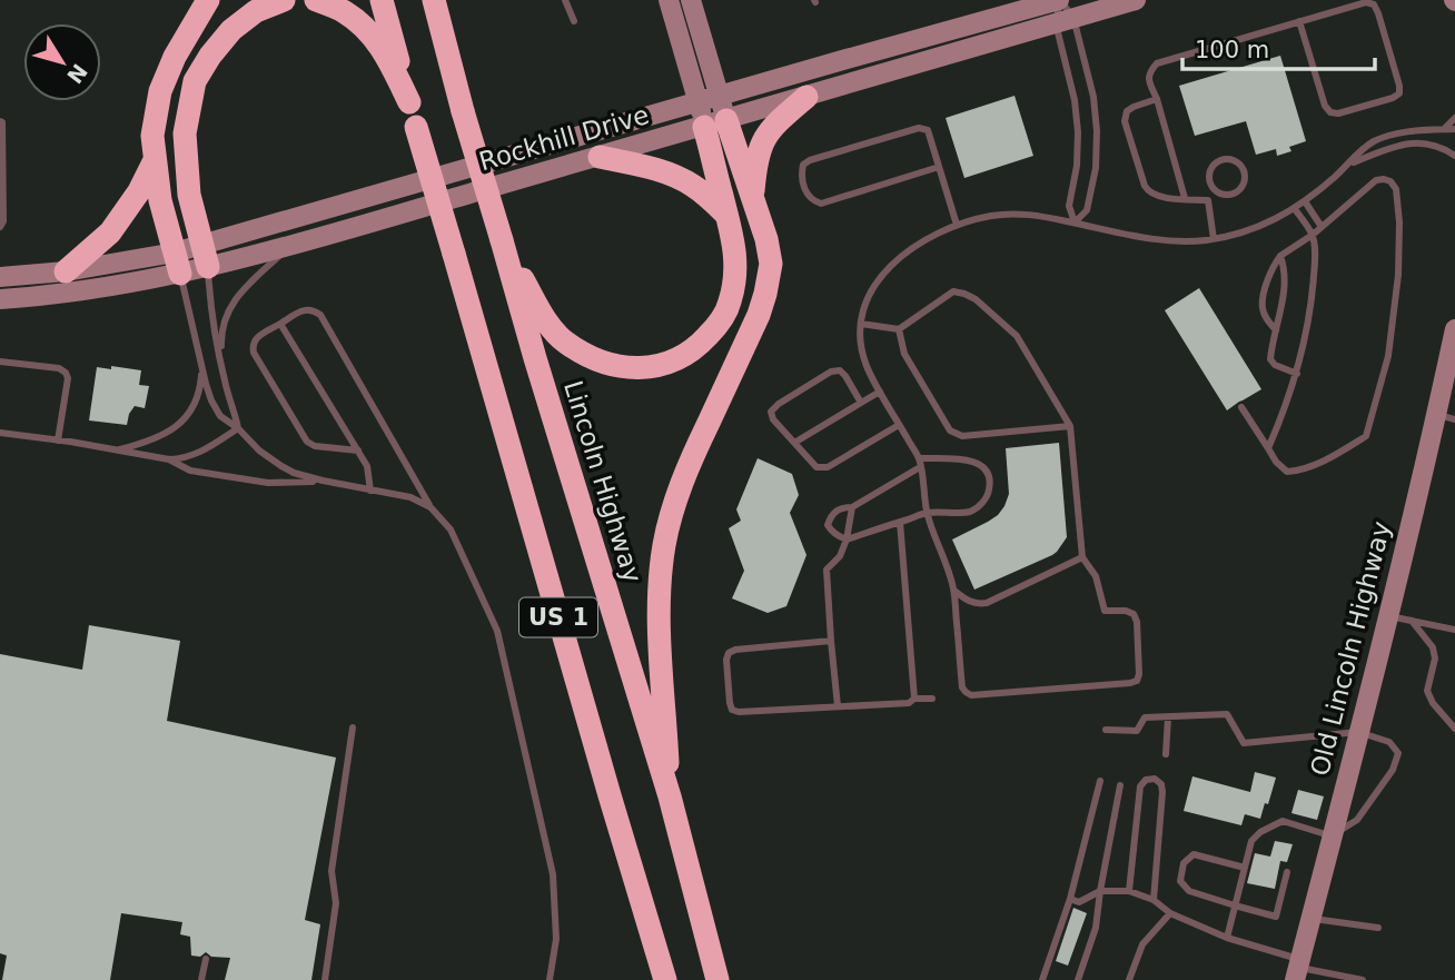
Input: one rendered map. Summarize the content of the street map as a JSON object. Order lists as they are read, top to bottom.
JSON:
{
  "streets": {
    "highway": ["Lincoln Highway", "US 1"],
    "main road": ["Rockhill Drive", "Old Lincoln Highway"]
  },
  "scale_bar": "100 m",
  "north": "bottom right"
}
